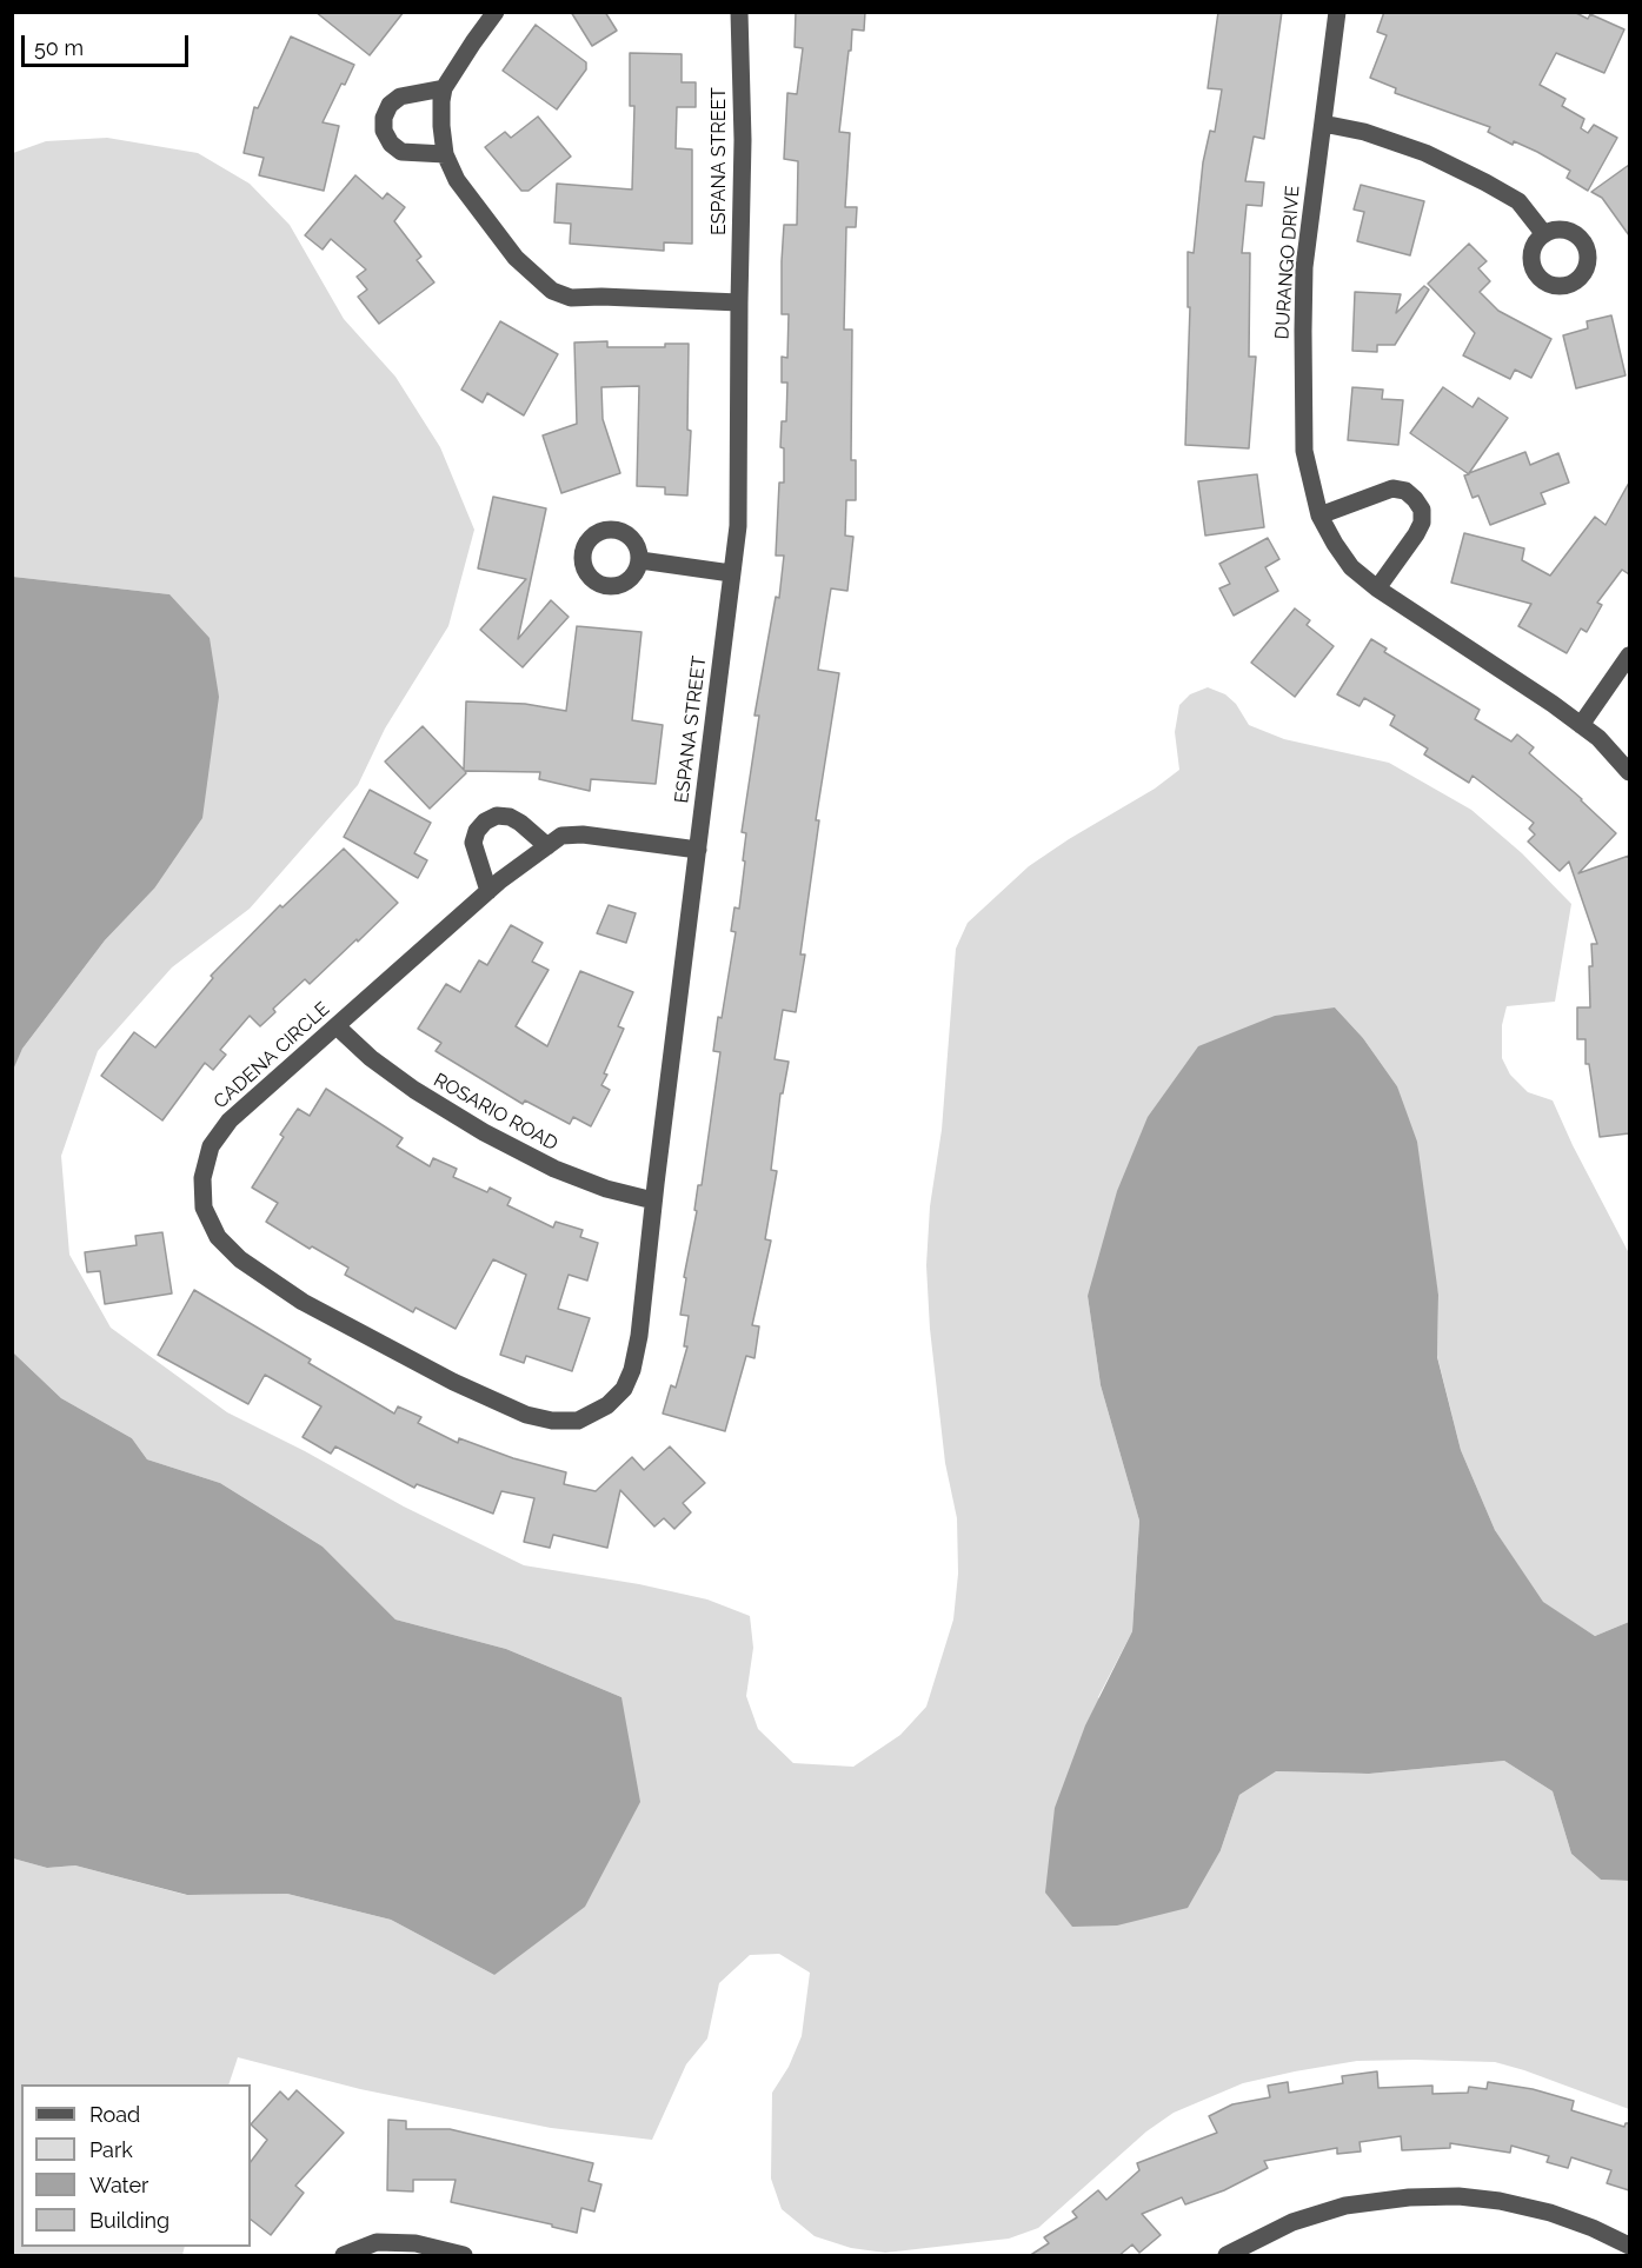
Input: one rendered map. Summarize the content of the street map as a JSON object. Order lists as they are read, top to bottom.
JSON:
{
  "streets": {
    "street": [
      "ESPANA STREET",
      "DURANGO DRIVE",
      "CADENA CIRCLE",
      "ROSARIO ROAD"
    ]
  },
  "crossings": [
    ["ESPANA STREET", "CADENA CIRCLE"],
    ["ESPANA STREET", "ROSARIO ROAD"],
    ["CADENA CIRCLE", "ROSARIO ROAD"]
  ],
  "legend": [
    "Road",
    "Park",
    "Water",
    "Building"
  ],
  "scale_bar": "50 m"
}
